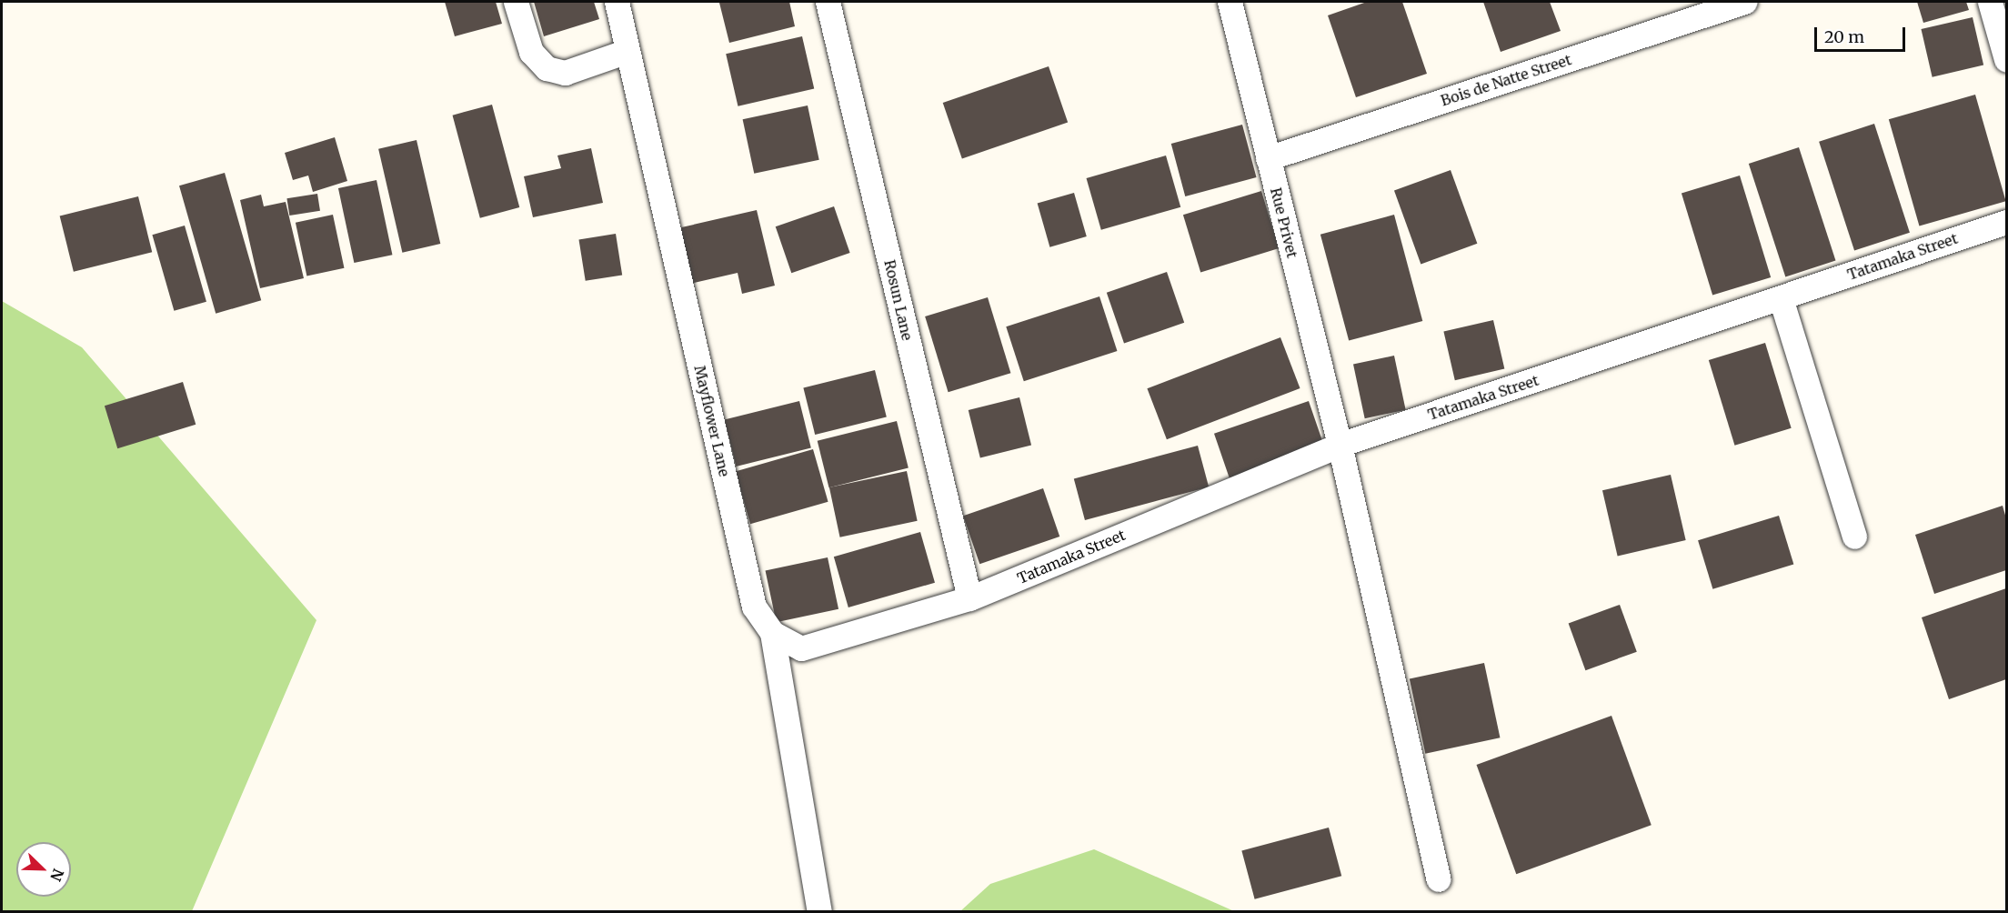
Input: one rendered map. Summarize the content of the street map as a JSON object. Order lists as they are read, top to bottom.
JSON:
{
  "streets": {
    "street": [
      "Bois de Natte Street",
      "Rue Privet",
      "Tatamaka Street",
      "Rosun Lane",
      "Mayflower Lane"
    ]
  },
  "crossings": [
    ["Bois de Natte Street", "Rue Privet"],
    ["Rue Privet", "Tatamaka Street"],
    ["Tatamaka Street", "Rosun Lane"],
    ["Tatamaka Street", "Mayflower Lane"],
    ["Rosun Lane", "Mayflower Lane"]
  ],
  "scale_bar": "20 m",
  "north": "bottom right"
}
